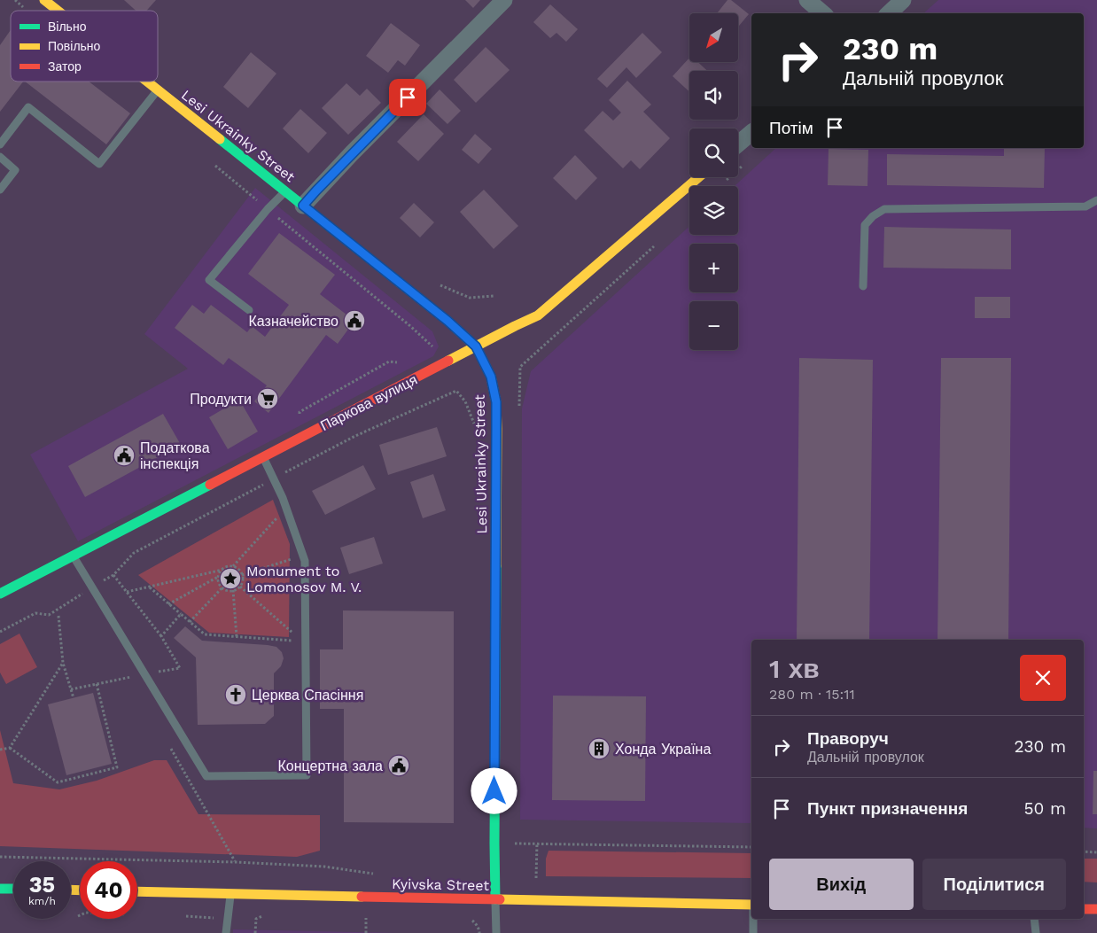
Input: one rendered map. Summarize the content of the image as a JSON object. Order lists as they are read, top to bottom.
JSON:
{
  "streets": {
    "street": ["Lesi Ukrainky Street", "Паркова вулиця", "Kyivska Street"]
  },
  "crossings": [
    ["Lesi Ukrainky Street", "Паркова вулиця"],
    ["Lesi Ukrainky Street", "Kyivska Street"]
  ],
  "places": {
    "public building": ["Казначейство", "Податкова інспекція", "Концертна зала"],
    "supermarket": ["Продукти"],
    "place": ["Monument to Lomonosov M. V."],
    "church": ["Церква Спасіння"],
    "building": ["Хонда Україна"]
  },
  "legend": ["Вільно", "Повільно", "Затор"],
  "north": "bottom left",
  "page": {
    "map_buttons": ["+", "−"],
    "turn": ["230 m", "Дальній провулок"],
    "then": "Потім",
    "heading": ["1 хв", "280 m · 15:11"],
    "list": [
      {
        "name": "Праворуч",
        "note": "Дальній провулок",
        "value": "230 m"
      },
      {
        "name": "Пункт призначення",
        "value": "50 m"
      }
    ],
    "buttons": ["Вихід", "Поділитися"],
    "speed": "35 km/h",
    "limit": "40"
  }
}
